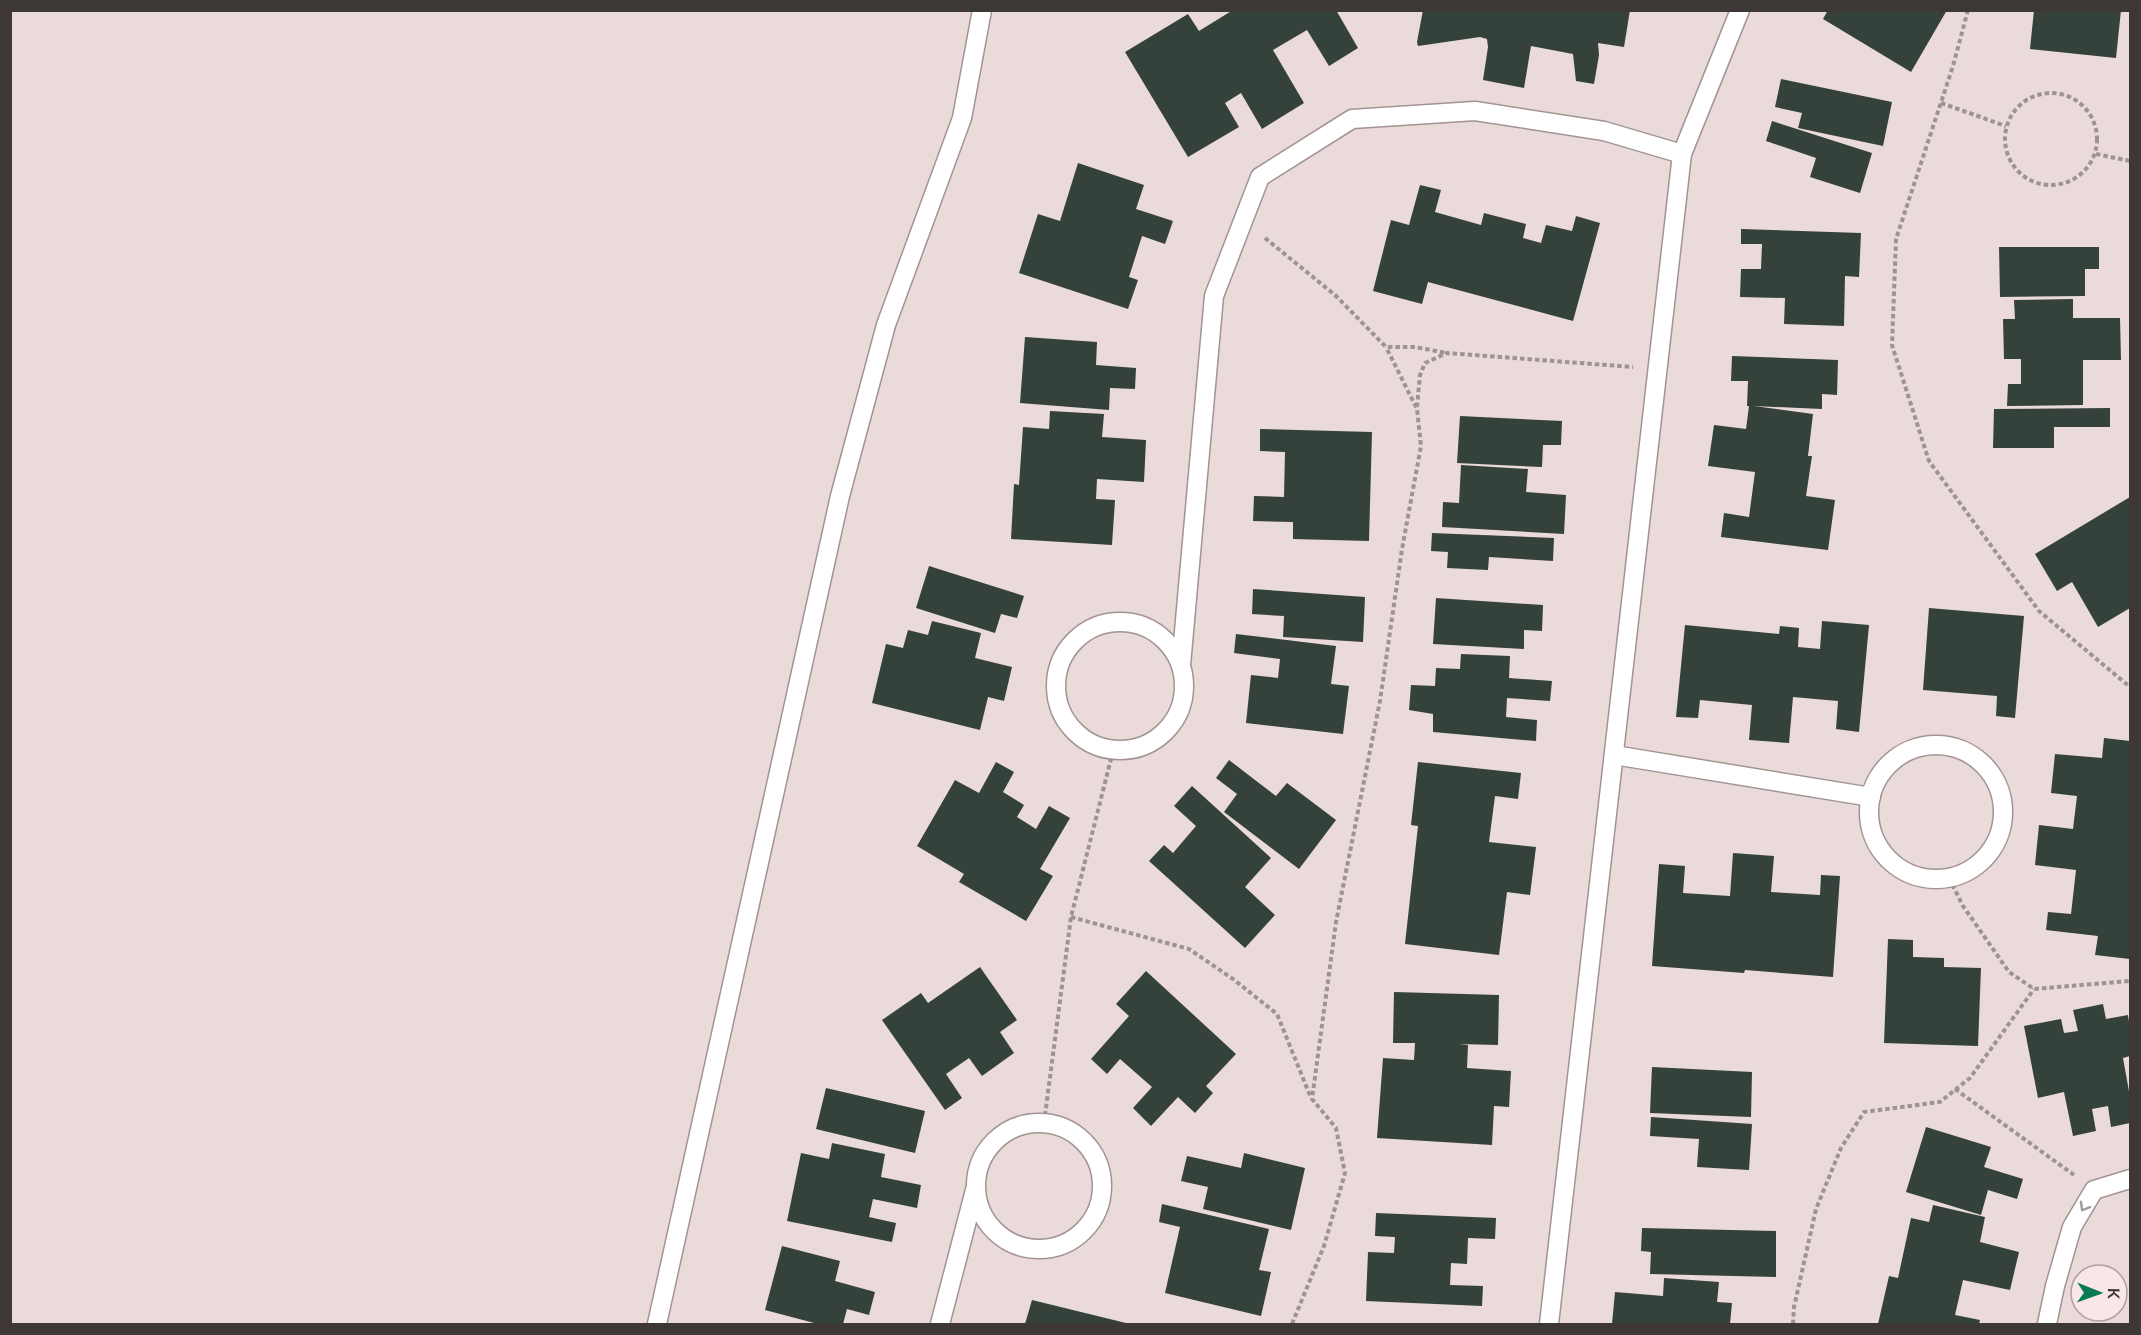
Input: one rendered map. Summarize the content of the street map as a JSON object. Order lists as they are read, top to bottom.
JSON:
{
  "north": "right"
}
